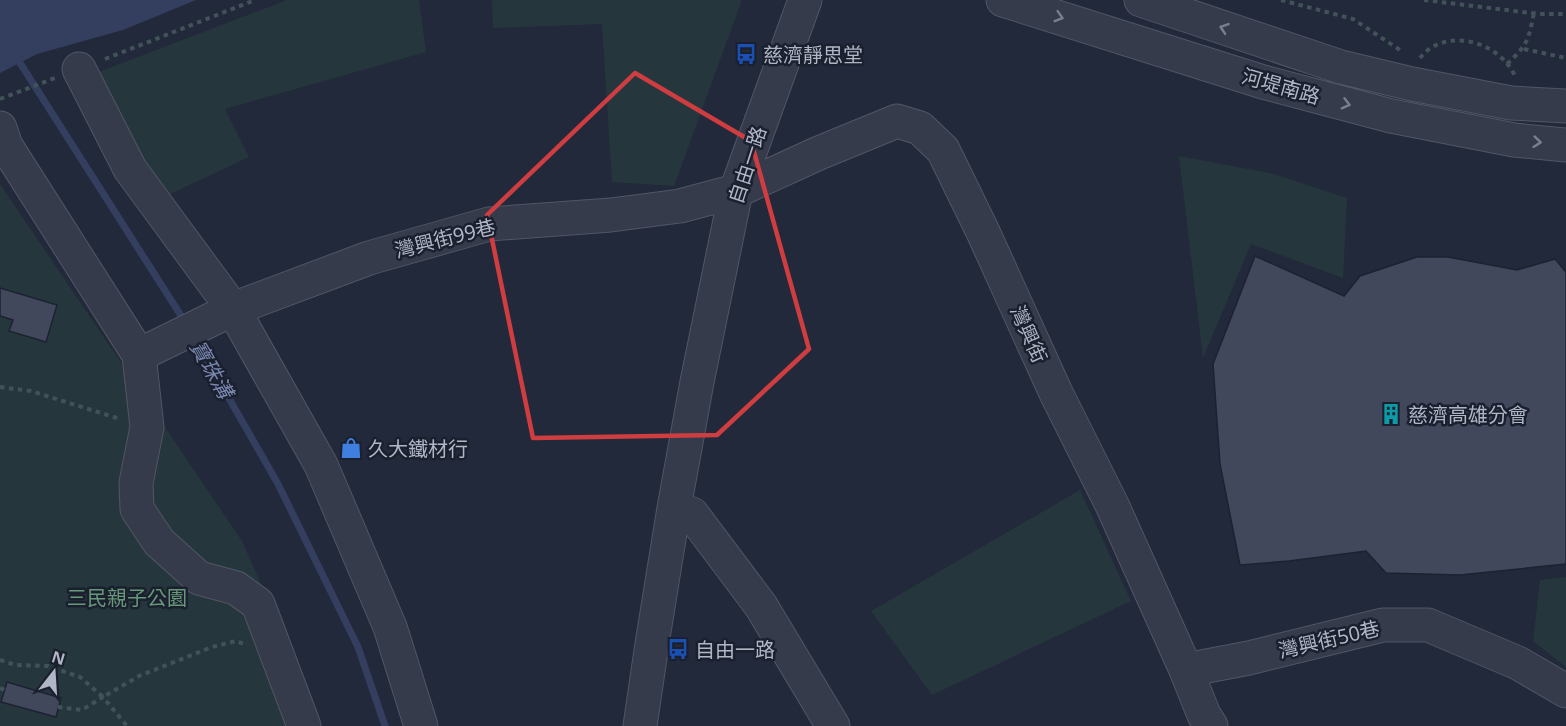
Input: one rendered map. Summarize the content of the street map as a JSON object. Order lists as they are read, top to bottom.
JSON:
{
  "streets": {
    "street": [
      "河堤南路",
      "自由一路",
      "灣興街99巷",
      "灣興街",
      "灣興街50巷"
    ]
  },
  "crossings": [
    ["自由一路", "灣興街99巷"],
    ["自由一路", "灣興街"],
    ["灣興街99巷", "灣興街"],
    ["灣興街", "灣興街50巷"]
  ],
  "water": ["寶珠溝"],
  "parks": ["三民親子公園"],
  "places": {
    "bus stop": ["慈濟靜思堂", "自由一路"],
    "building": ["慈濟高雄分會"],
    "shop": ["久大鐵材行"]
  },
  "north": "top"
}
